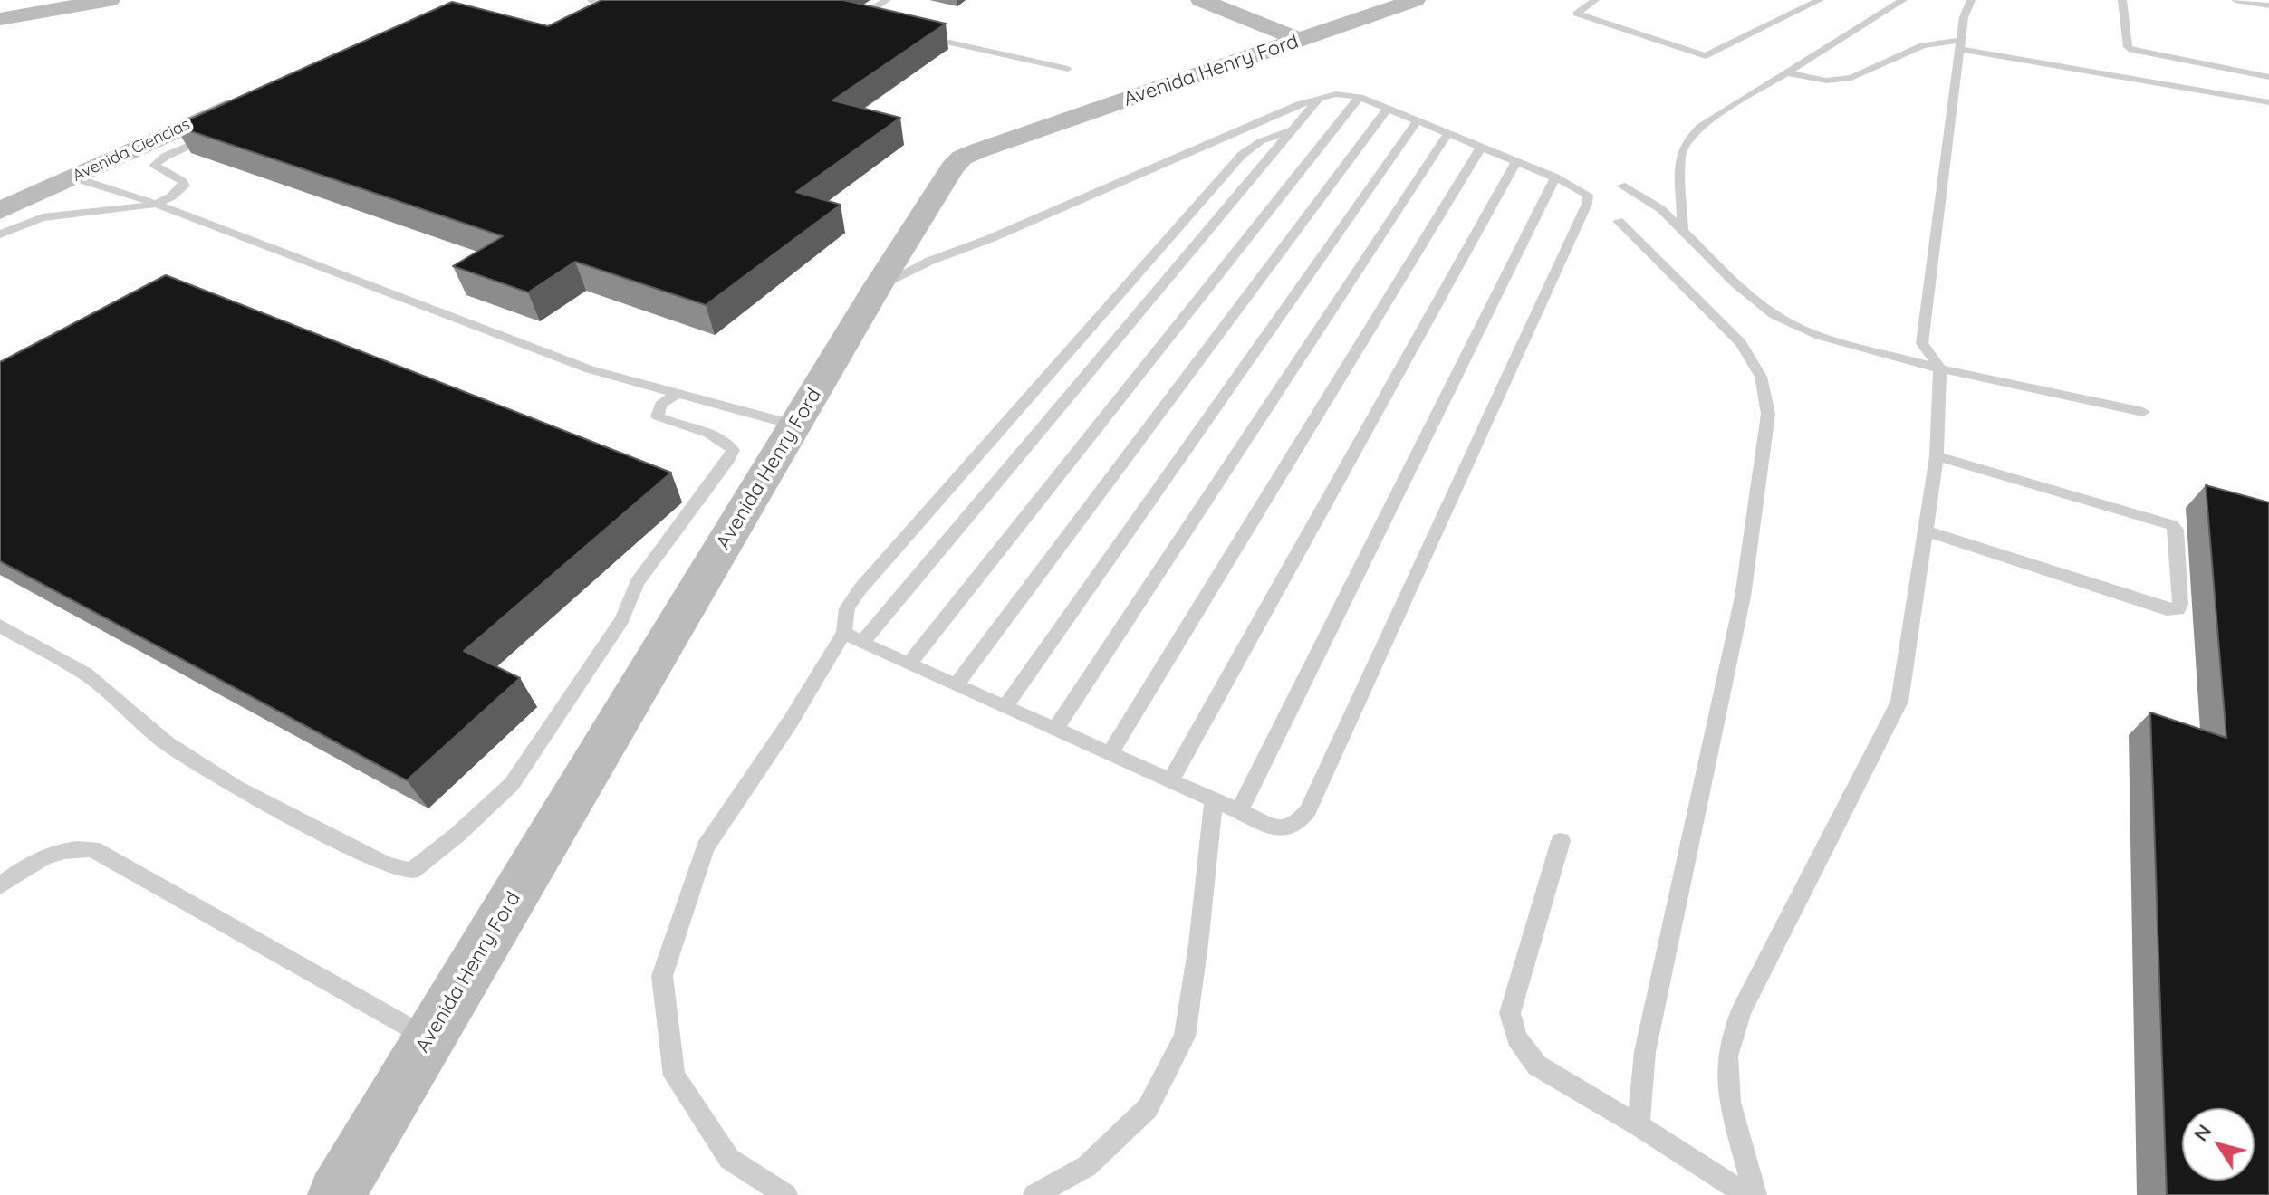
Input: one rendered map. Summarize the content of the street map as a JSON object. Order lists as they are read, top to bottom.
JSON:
{
  "streets": {
    "street": ["Avenida Henry Ford", "Avenida Ciencias"]
  },
  "north": "top left"
}
